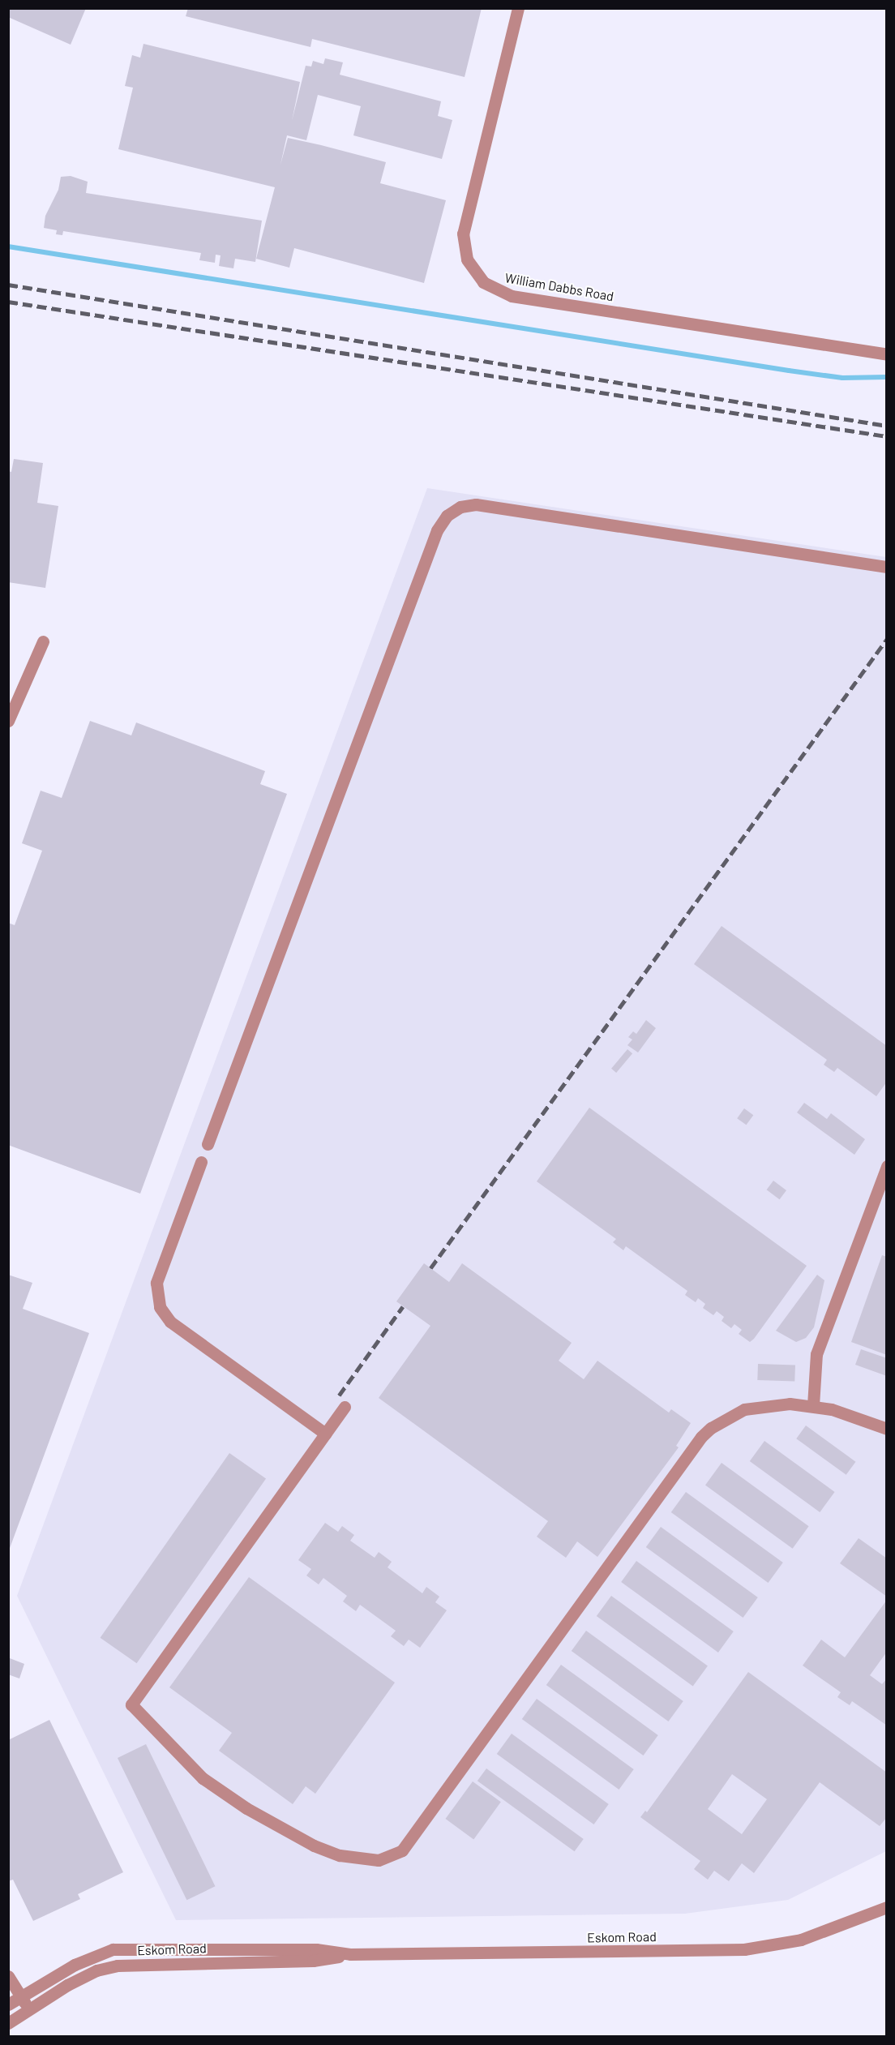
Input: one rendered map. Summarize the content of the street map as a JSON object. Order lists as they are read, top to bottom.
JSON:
{
  "streets": {
    "street": ["William Dabbs Road", "Eskom Road"]
  }
}
